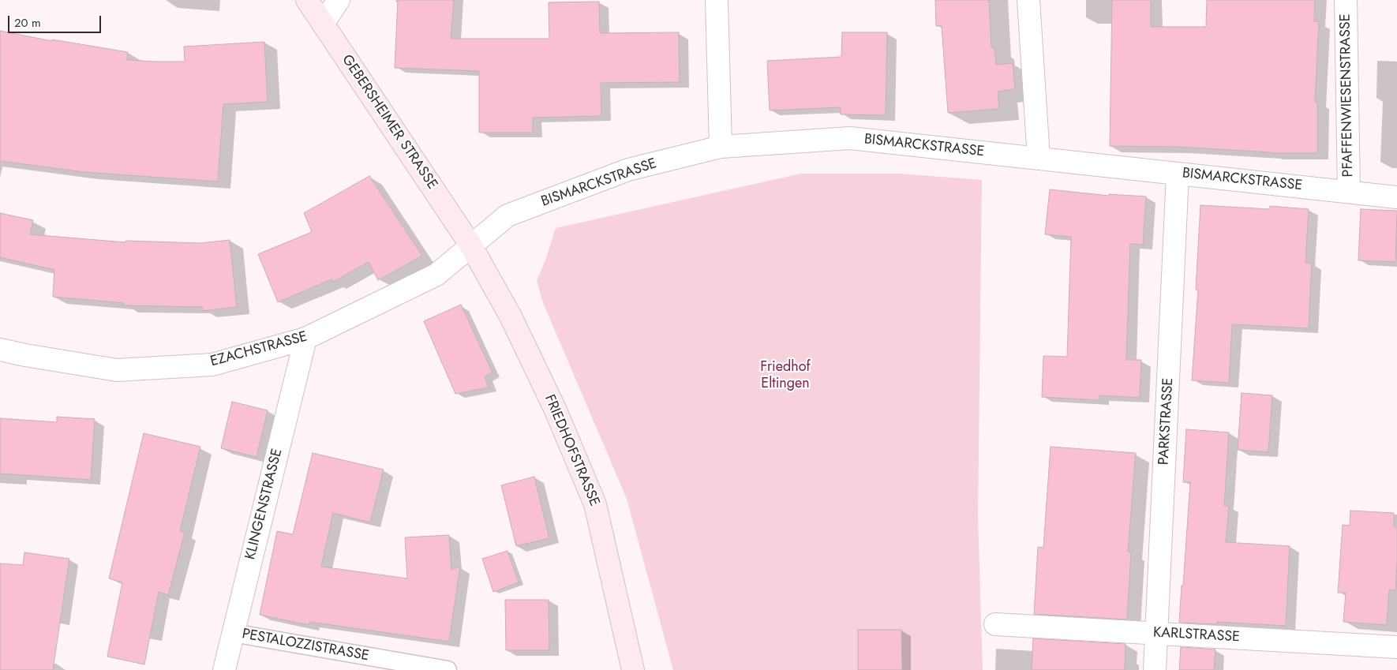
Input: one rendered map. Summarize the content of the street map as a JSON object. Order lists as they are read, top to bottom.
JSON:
{
  "streets": {
    "street": [
      "PFAFFENWIESENSTRASSE",
      "GEBERSHEIMER STRASSE",
      "BISMARCKSTRASSE",
      "EZACHSTRASSE",
      "PARKSTRASSE",
      "FRIEDHOFSTRASSE",
      "KLINGENSTRASSE",
      "KARLSTRASSE"
    ],
    "lane": ["PESTALOZZISTRASSE"]
  },
  "crossings": [
    ["PFAFFENWIESENSTRASSE", "BISMARCKSTRASSE"],
    ["GEBERSHEIMER STRASSE", "BISMARCKSTRASSE"],
    ["GEBERSHEIMER STRASSE", "EZACHSTRASSE"],
    ["GEBERSHEIMER STRASSE", "FRIEDHOFSTRASSE"],
    ["BISMARCKSTRASSE", "EZACHSTRASSE"],
    ["BISMARCKSTRASSE", "PARKSTRASSE"],
    ["BISMARCKSTRASSE", "FRIEDHOFSTRASSE"],
    ["EZACHSTRASSE", "FRIEDHOFSTRASSE"],
    ["EZACHSTRASSE", "KLINGENSTRASSE"],
    ["PARKSTRASSE", "KARLSTRASSE"],
    ["KLINGENSTRASSE", "PESTALOZZISTRASSE"]
  ],
  "parks": ["Friedhof Eltingen"],
  "scale_bar": "20 m"
}
